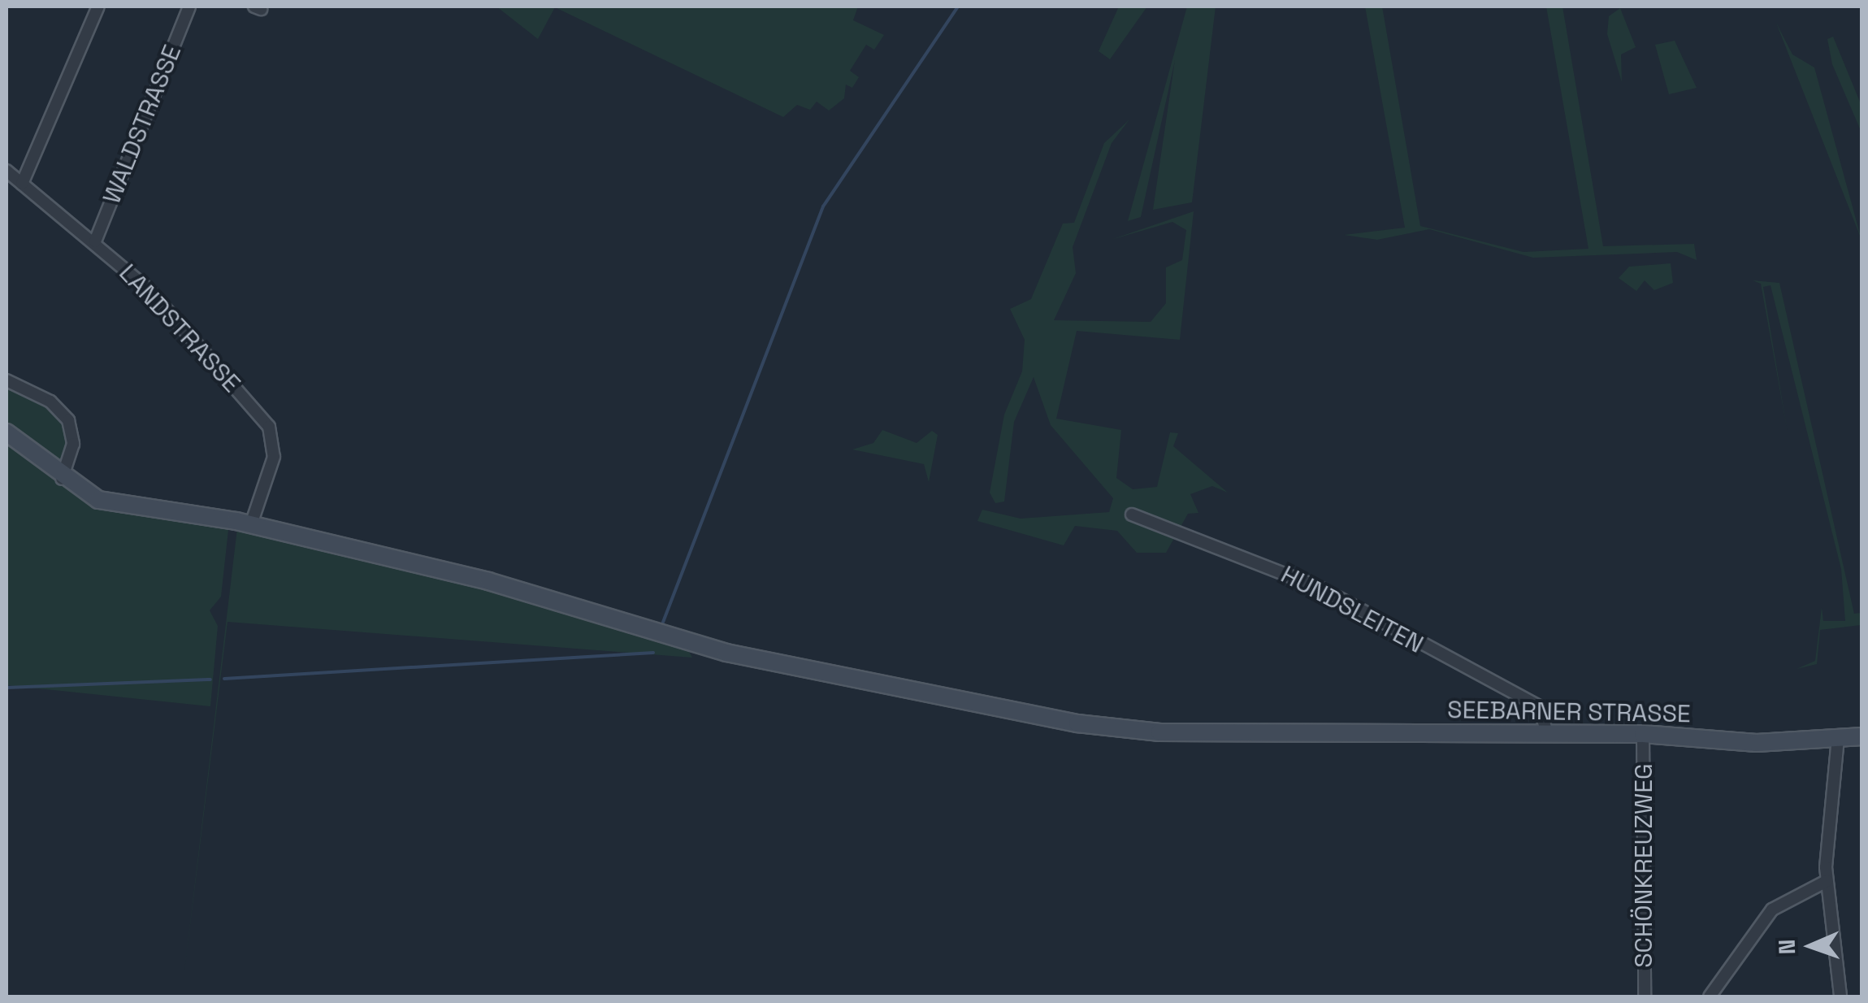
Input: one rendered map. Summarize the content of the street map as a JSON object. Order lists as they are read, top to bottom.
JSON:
{
  "streets": {
    "main road": ["SEEBARNER STRASSE"],
    "street": [
      "WALDSTRASSE",
      "LANDSTRASSE",
      "HUNDSLEITEN",
      "SCHÖNKREUZWEG"
    ]
  },
  "crossings": [
    ["WALDSTRASSE", "LANDSTRASSE"],
    ["LANDSTRASSE", "SEEBARNER STRASSE"],
    ["HUNDSLEITEN", "SEEBARNER STRASSE"],
    ["SEEBARNER STRASSE", "SCHÖNKREUZWEG"]
  ],
  "north": "left"
}
